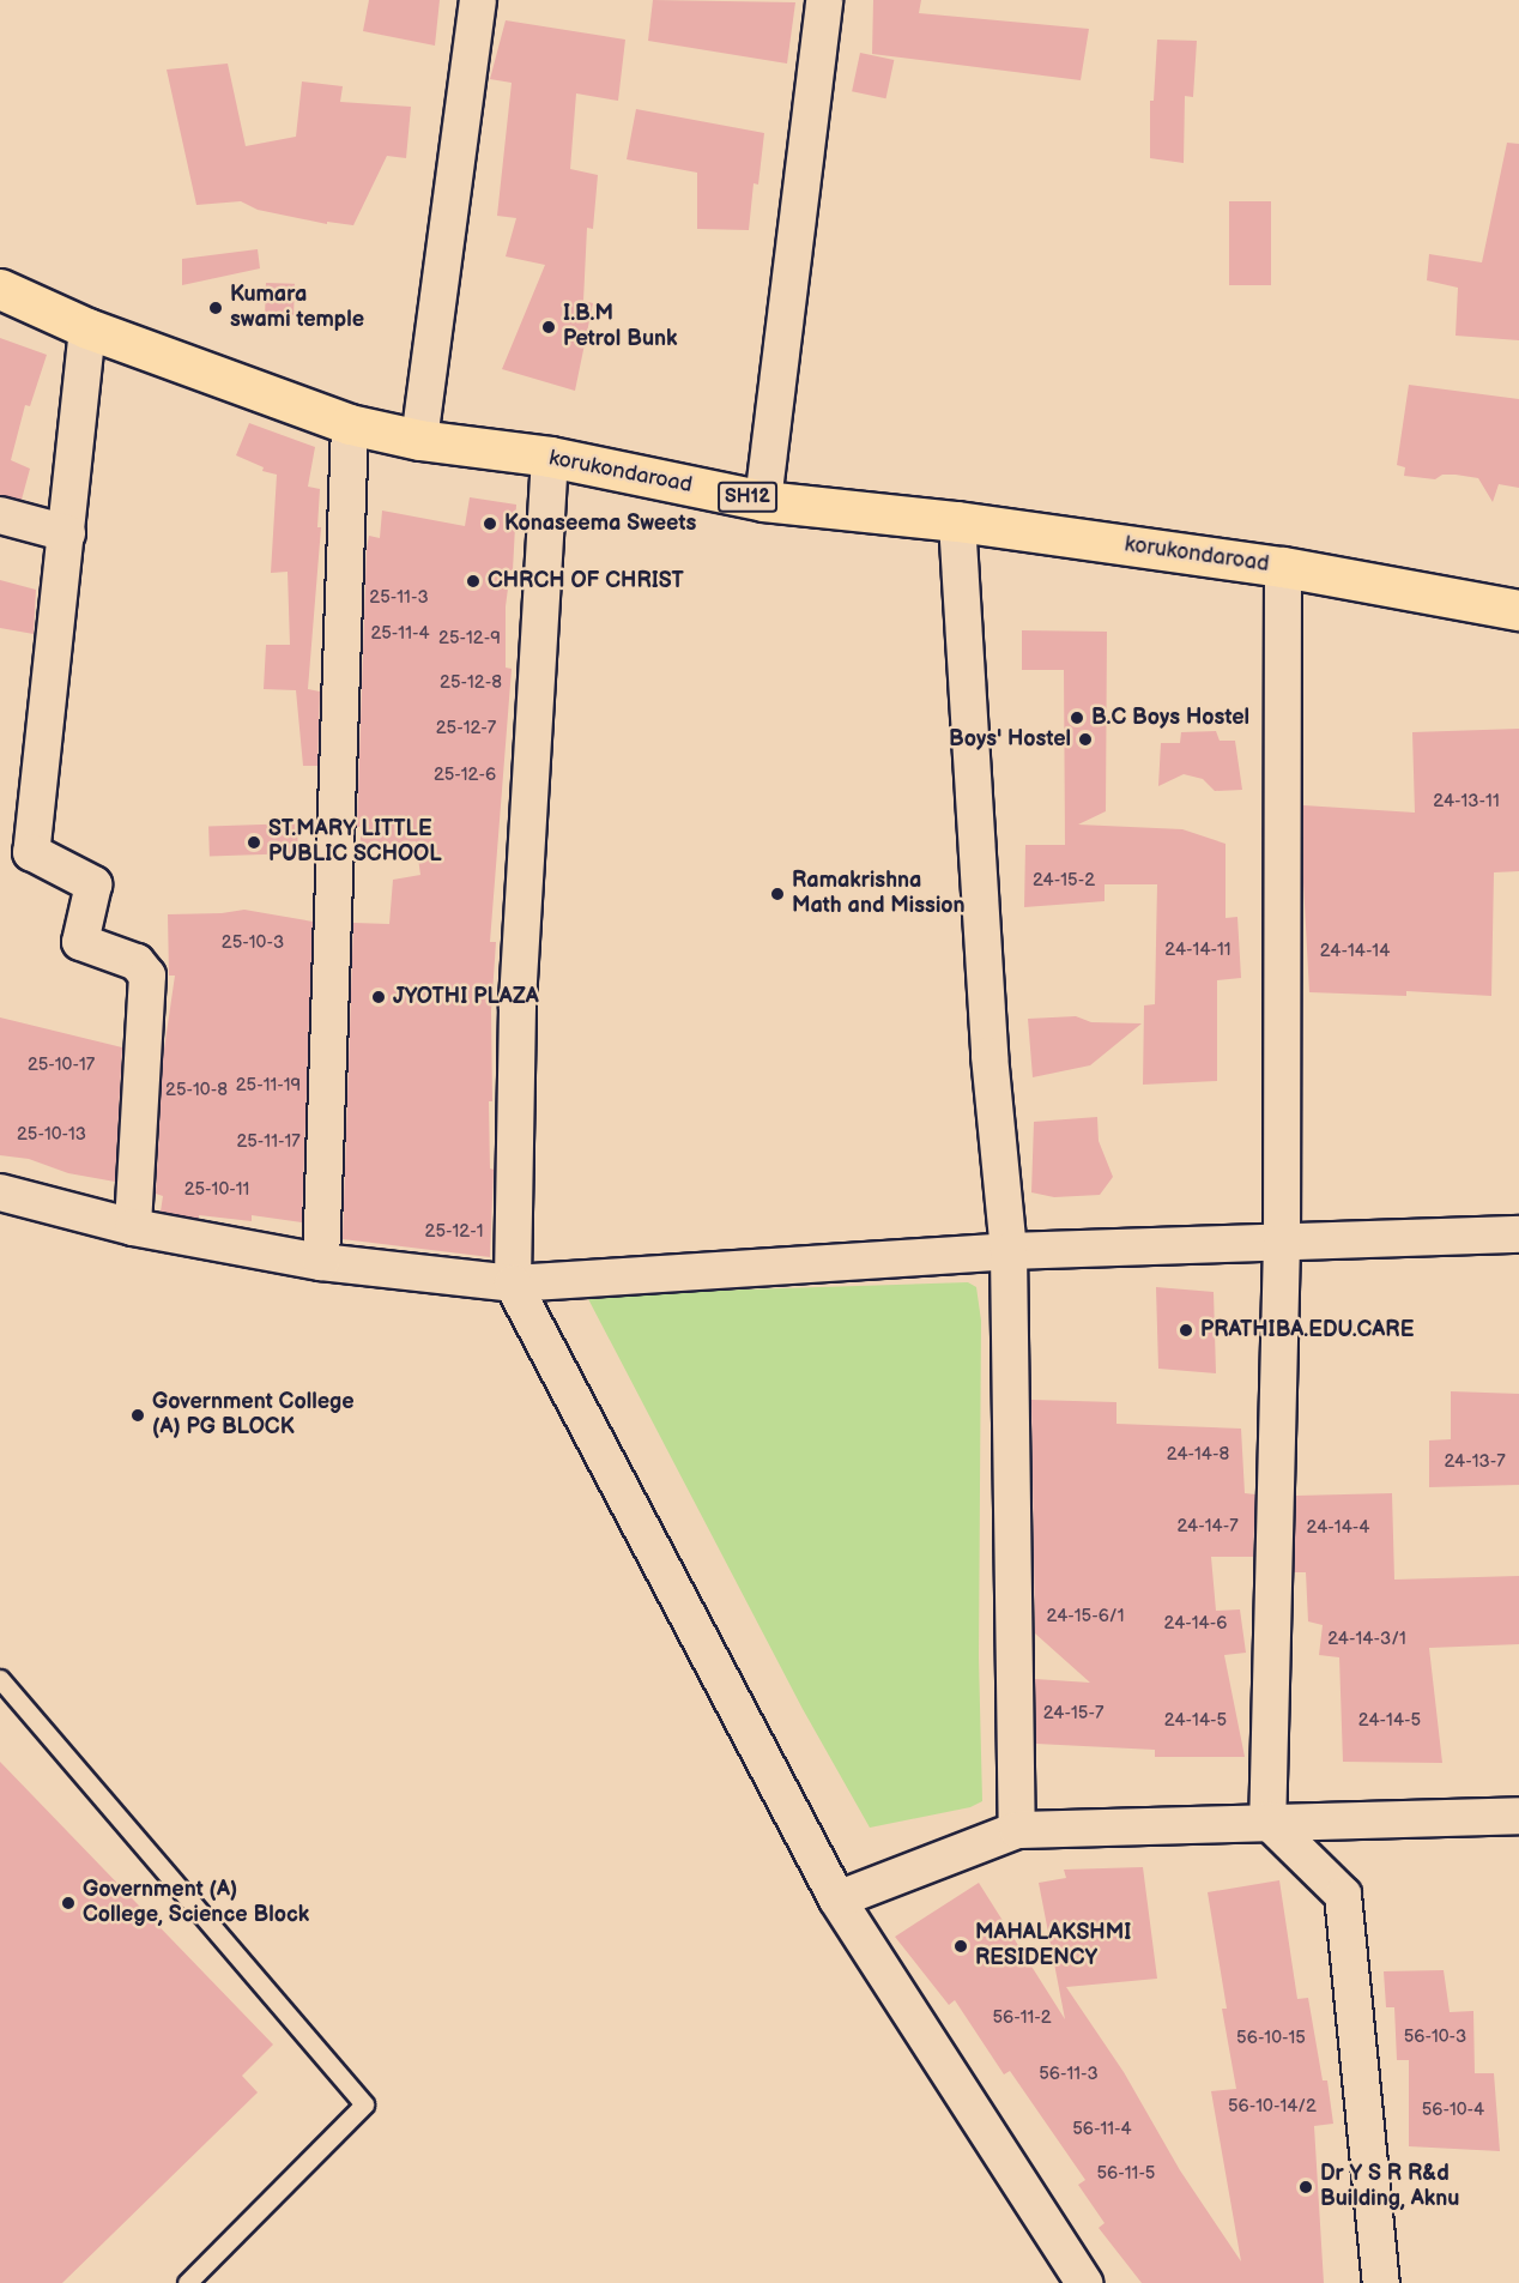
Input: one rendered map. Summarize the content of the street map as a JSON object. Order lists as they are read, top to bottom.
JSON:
{
  "streets": {
    "main road": ["korukondaroad", "SH12"]
  },
  "places": [
    "Kumara swami temple",
    "I.B.M Petrol Bunk",
    "Konaseema Sweets",
    "CHRCH OF CHRIST",
    "B.C Boys Hostel",
    "Boys' Hostel",
    "ST.MARY LITTLE PUBLIC SCHOOL",
    "Ramakrishna Math and Mission",
    "JYOTHI PLAZA",
    "PRATHIBA.EDU.CARE",
    "Government College (A) PG BLOCK",
    "Government (A) College, Science Block",
    "MAHALAKSHMI RESIDENCY",
    "Dr Y S R R&d Building, Aknu"
  ],
  "house_numbers": [
    "25-11-3",
    "25-11-4",
    "25-12-9",
    "25-12-8",
    "25-12-7",
    "25-12-6",
    "24-13-11",
    "24-15-2",
    "25-10-3",
    "24-14-11",
    "24-14-14",
    "25-10-17",
    "25-11-19",
    "25-10-8",
    "25-10-13",
    "25-11-17",
    "25-10-11",
    "25-12-1",
    "24-14-8",
    "24-13-7",
    "24-14-7",
    "24-14-4",
    "24-15-6/1",
    "24-14-6",
    "24-14-3/1",
    "24-15-7",
    "24-14-5",
    "24-14-5",
    "56-11-2",
    "56-10-3",
    "56-10-15",
    "56-11-3",
    "56-10-14/2",
    "56-10-4",
    "56-11-4",
    "56-11-5"
  ]
}
